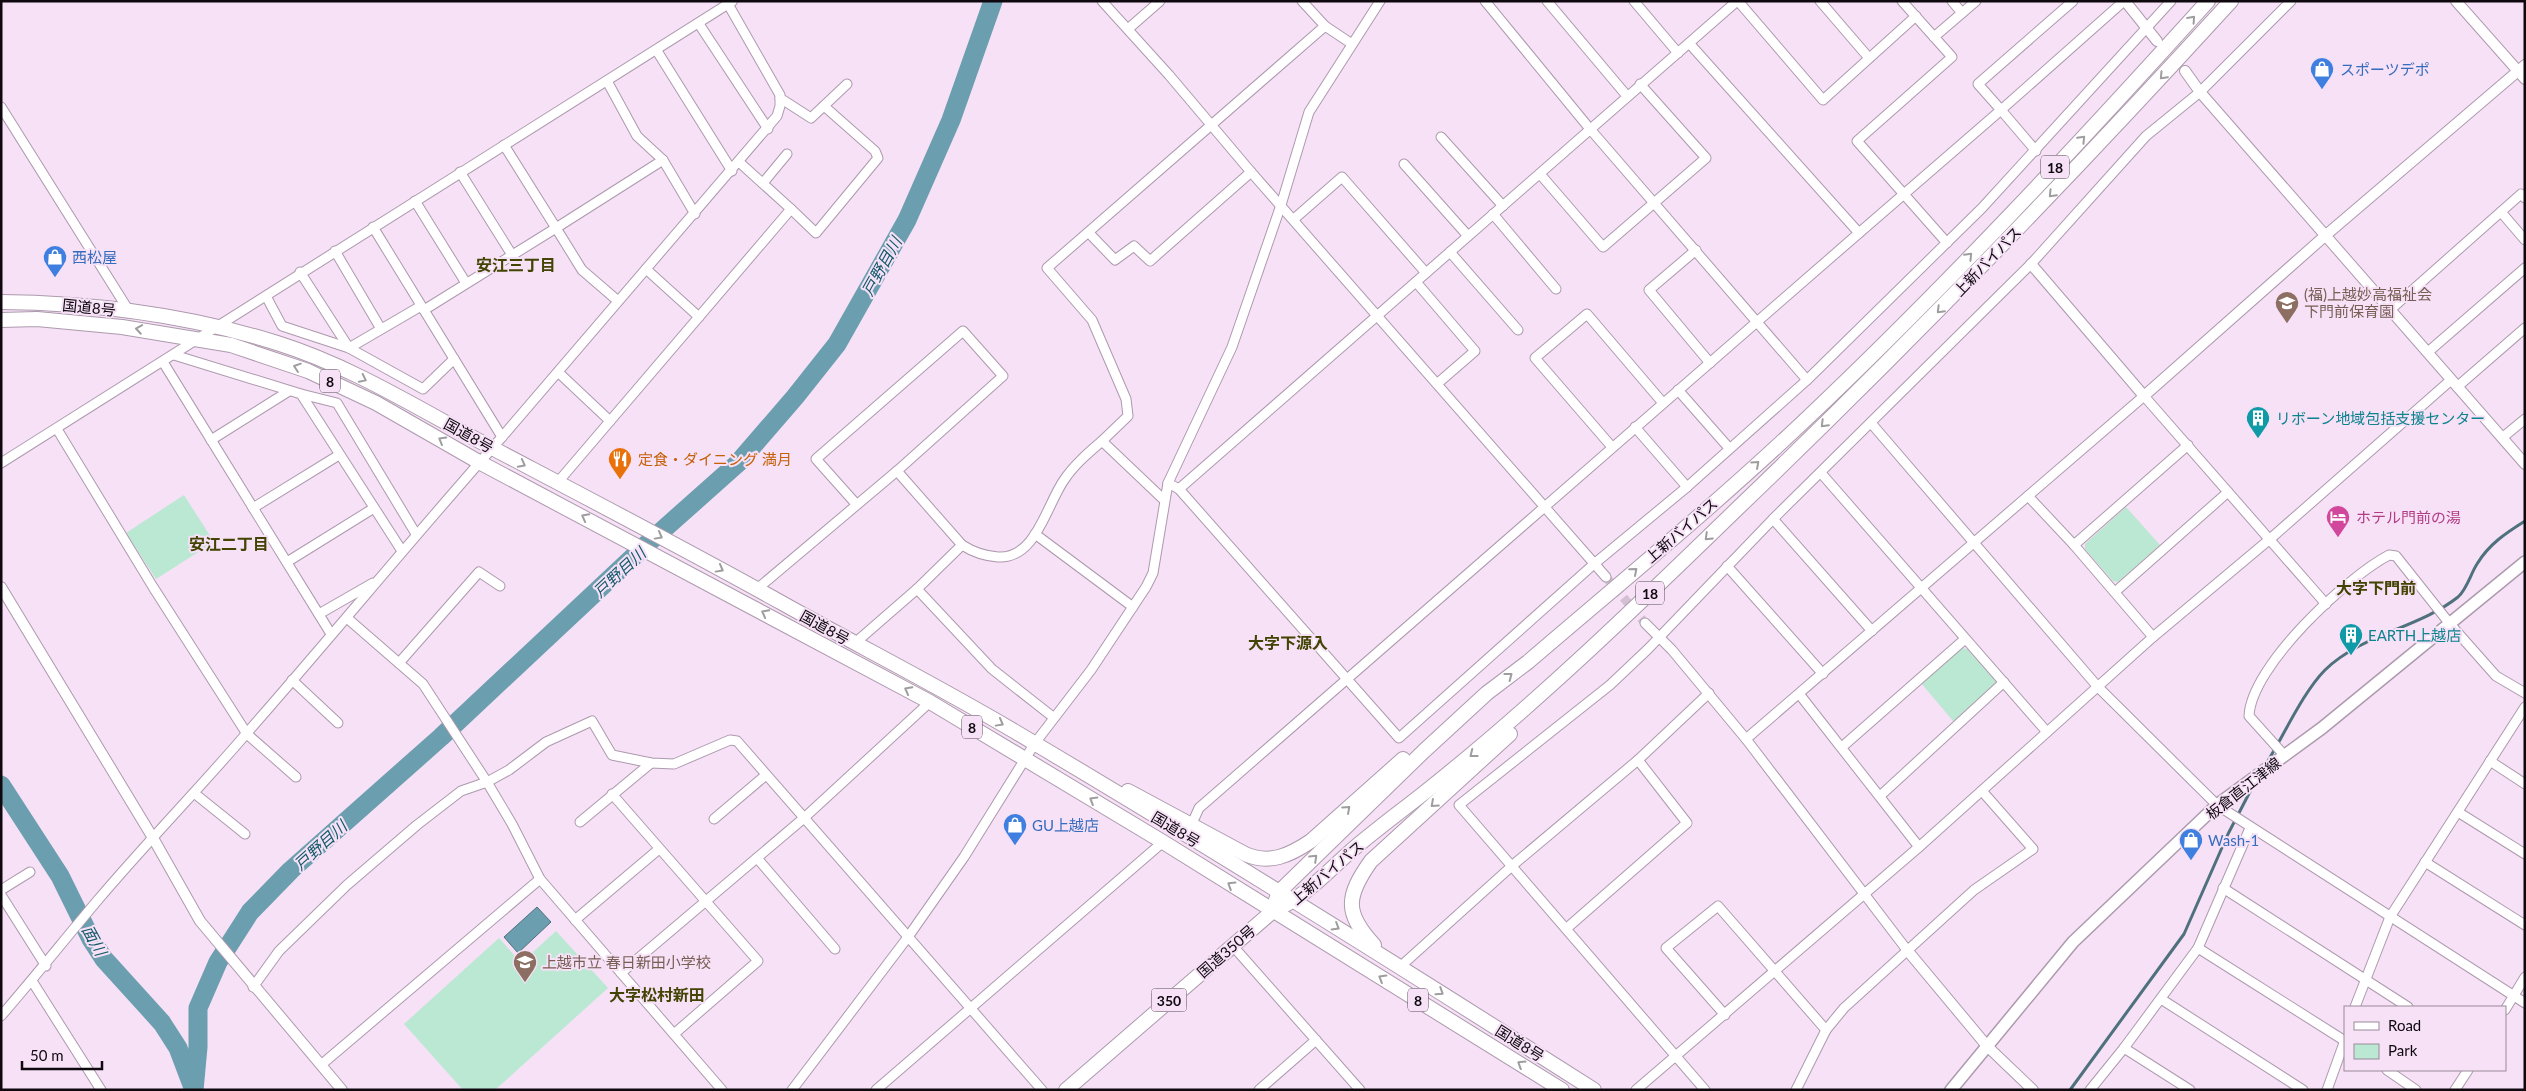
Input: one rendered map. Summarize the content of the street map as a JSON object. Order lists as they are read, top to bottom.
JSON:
{
  "streets": {
    "highway": [
      "18",
      "上新バイパス",
      "国道8号",
      "8",
      "国道350号",
      "350"
    ],
    "main road": ["板倉直江津線"]
  },
  "crossings": [
    ["上新バイパス", "国道8号"],
    ["上新バイパス", "国道350号"],
    ["国道8号", "国道350号"]
  ],
  "districts": [
    "安江三丁目",
    "安江二丁目",
    "大字下門前",
    "大字下源入",
    "大字松村新田"
  ],
  "water": ["戸野目川", "面川"],
  "places": {
    "shop": [
      "スポーツデポ",
      "西松屋",
      "GU上越店",
      "Wash-1"
    ],
    "school or university": ["(福)上越妙高福祉会 下門前保育園", "上越市立 春日新田小学校"],
    "building": ["リボーン地域包括支援センター", "EARTH上越店"],
    "restaurant": ["定食・ダイニング 満月"],
    "hotel": ["ホテル門前の湯"]
  },
  "legend": ["Road", "Park"],
  "scale_bar": "50 m"
}
